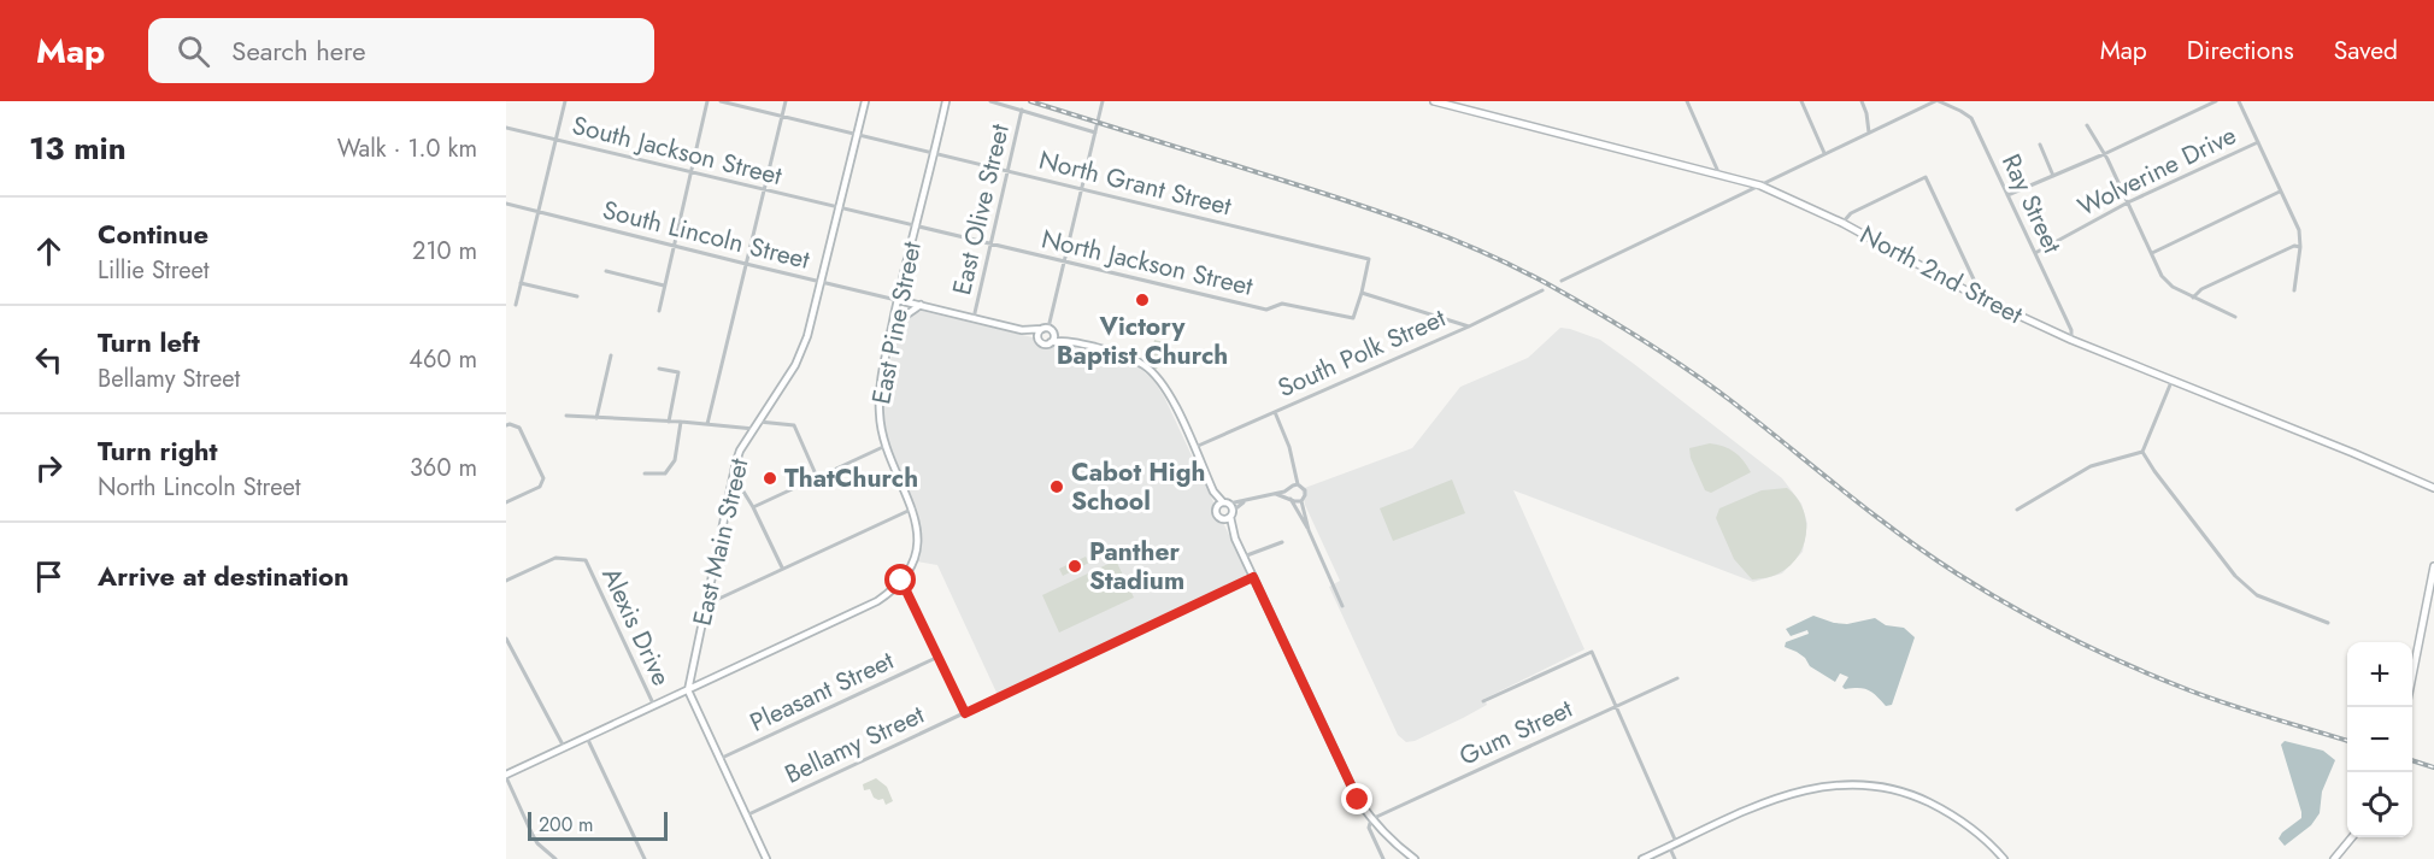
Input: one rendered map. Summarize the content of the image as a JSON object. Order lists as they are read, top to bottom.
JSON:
{
  "streets": {
    "main road": ["North 2nd Street"],
    "street": [
      "South Jackson Street",
      "Wolverine Drive",
      "North Grant Street",
      "Ray Street",
      "East Olive Street",
      "South Lincoln Street",
      "North Jackson Street",
      "East Pine Street",
      "South Polk Street",
      "East Main Street",
      "Alexis Drive",
      "Pleasant Street",
      "Gum Street",
      "Bellamy Street"
    ]
  },
  "crossings": [
    ["South Jackson Street", "North Jackson Street"],
    ["South Jackson Street", "East Main Street"],
    ["Wolverine Drive", "Ray Street"],
    ["North Grant Street", "East Olive Street"],
    ["North Grant Street", "North Jackson Street"],
    ["North Grant Street", "East Pine Street"],
    ["North Grant Street", "East Main Street"],
    ["Ray Street", "North 2nd Street"],
    ["East Olive Street", "North Jackson Street"],
    ["South Lincoln Street", "East Pine Street"],
    ["South Lincoln Street", "East Main Street"],
    ["North Jackson Street", "East Pine Street"],
    ["North Jackson Street", "East Main Street"]
  ],
  "places": [
    "Victory Baptist Church",
    "ThatChurch",
    "Cabot High School",
    "Panther Stadium"
  ],
  "scale_bar": "200 m",
  "page": {
    "header": "Map",
    "search": "Search here",
    "nav": ["Map", "Directions", "Saved"],
    "heading": ["13 min", "Walk · 1.0 km"],
    "list": [
      ["Continue", "Lillie Street", "210 m"],
      ["Turn left", "Bellamy Street", "460 m"],
      ["Turn right", "North Lincoln Street", "360 m"],
      "Arrive at destination"
    ],
    "map_buttons": ["+", "−"],
    "scale": "200 m"
  }
}
